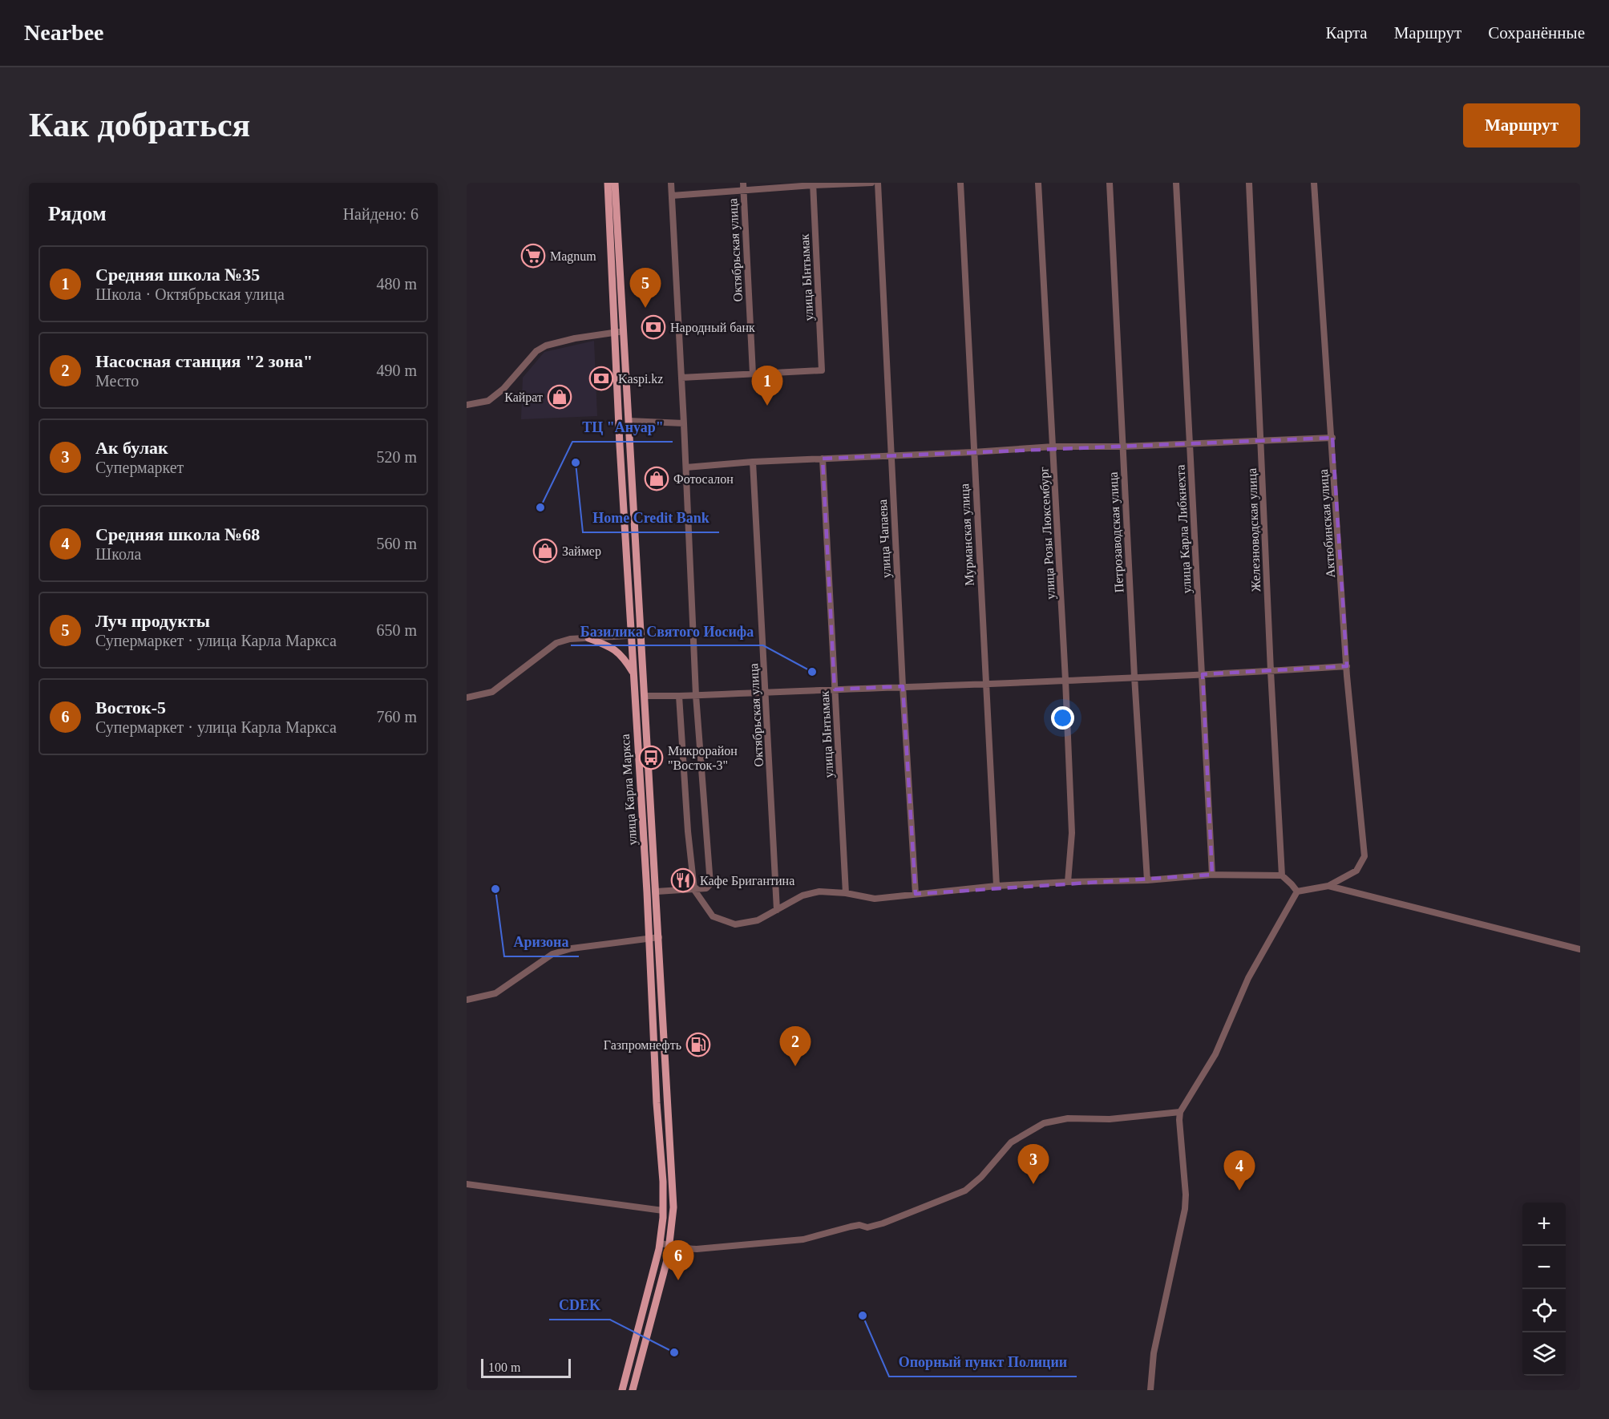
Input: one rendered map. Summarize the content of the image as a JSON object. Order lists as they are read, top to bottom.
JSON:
{
  "streets": {
    "main road": ["улица Карла Маркса"],
    "street": [
      "Октябрьская улица",
      "улица Ынтымак",
      "Актюбинская улица",
      "улица Карла Либкнехта",
      "Железноводская улица",
      "Петрозаводская улица",
      "улица Розы Люксембург",
      "Мурманская улица",
      "улица Чапаева"
    ]
  },
  "crossings": [
    ["Октябрьская улица", "улица Ынтымак"]
  ],
  "places": {
    "supermarket": ["Magnum"],
    "bank": ["Народный банк", "Kaspi.kz"],
    "shop": ["Кайрат", "Фотосалон", "Займер"],
    "other": [
      "Home Credit Bank",
      "ТЦ \"Ануар\"",
      "Базилика Святого Иосифа",
      "Аризона",
      "Опорный пункт Полиции",
      "CDEK"
    ],
    "bus stop": ["Микрорайон \"Восток-3\""],
    "restaurant": ["Кафе Бригантина"],
    "fuel station": ["Газпромнефть"]
  },
  "scale_bar": "100 m",
  "page": {
    "header": "Nearbee",
    "nav": ["Карта", "Маршрут", "Сохранённые"],
    "buttons": "Маршрут",
    "title": "Как добраться",
    "heading": ["Рядом", "Найдено: 6"],
    "list": [
      {
        "mark": "1",
        "name": "Средняя школа №35",
        "note": "Школа · Октябрьская улица",
        "value": "480 m"
      },
      {
        "mark": "2",
        "name": "Насосная станция \"2 зона\"",
        "note": "Место",
        "value": "490 m"
      },
      {
        "mark": "3",
        "name": "Ак булак",
        "note": "Супермаркет",
        "value": "520 m"
      },
      {
        "mark": "4",
        "name": "Средняя школа №68",
        "note": "Школа",
        "value": "560 m"
      },
      {
        "mark": "5",
        "name": "Луч продукты",
        "note": "Супермаркет · улица Карла Маркса",
        "value": "650 m"
      },
      {
        "mark": "6",
        "name": "Восток-5",
        "note": "Супермаркет · улица Карла Маркса",
        "value": "760 m"
      }
    ],
    "pins": [
      "5",
      "1",
      "2",
      "3",
      "4",
      "6"
    ],
    "map_buttons": ["+", "−"],
    "scale": "100 m"
  }
}
